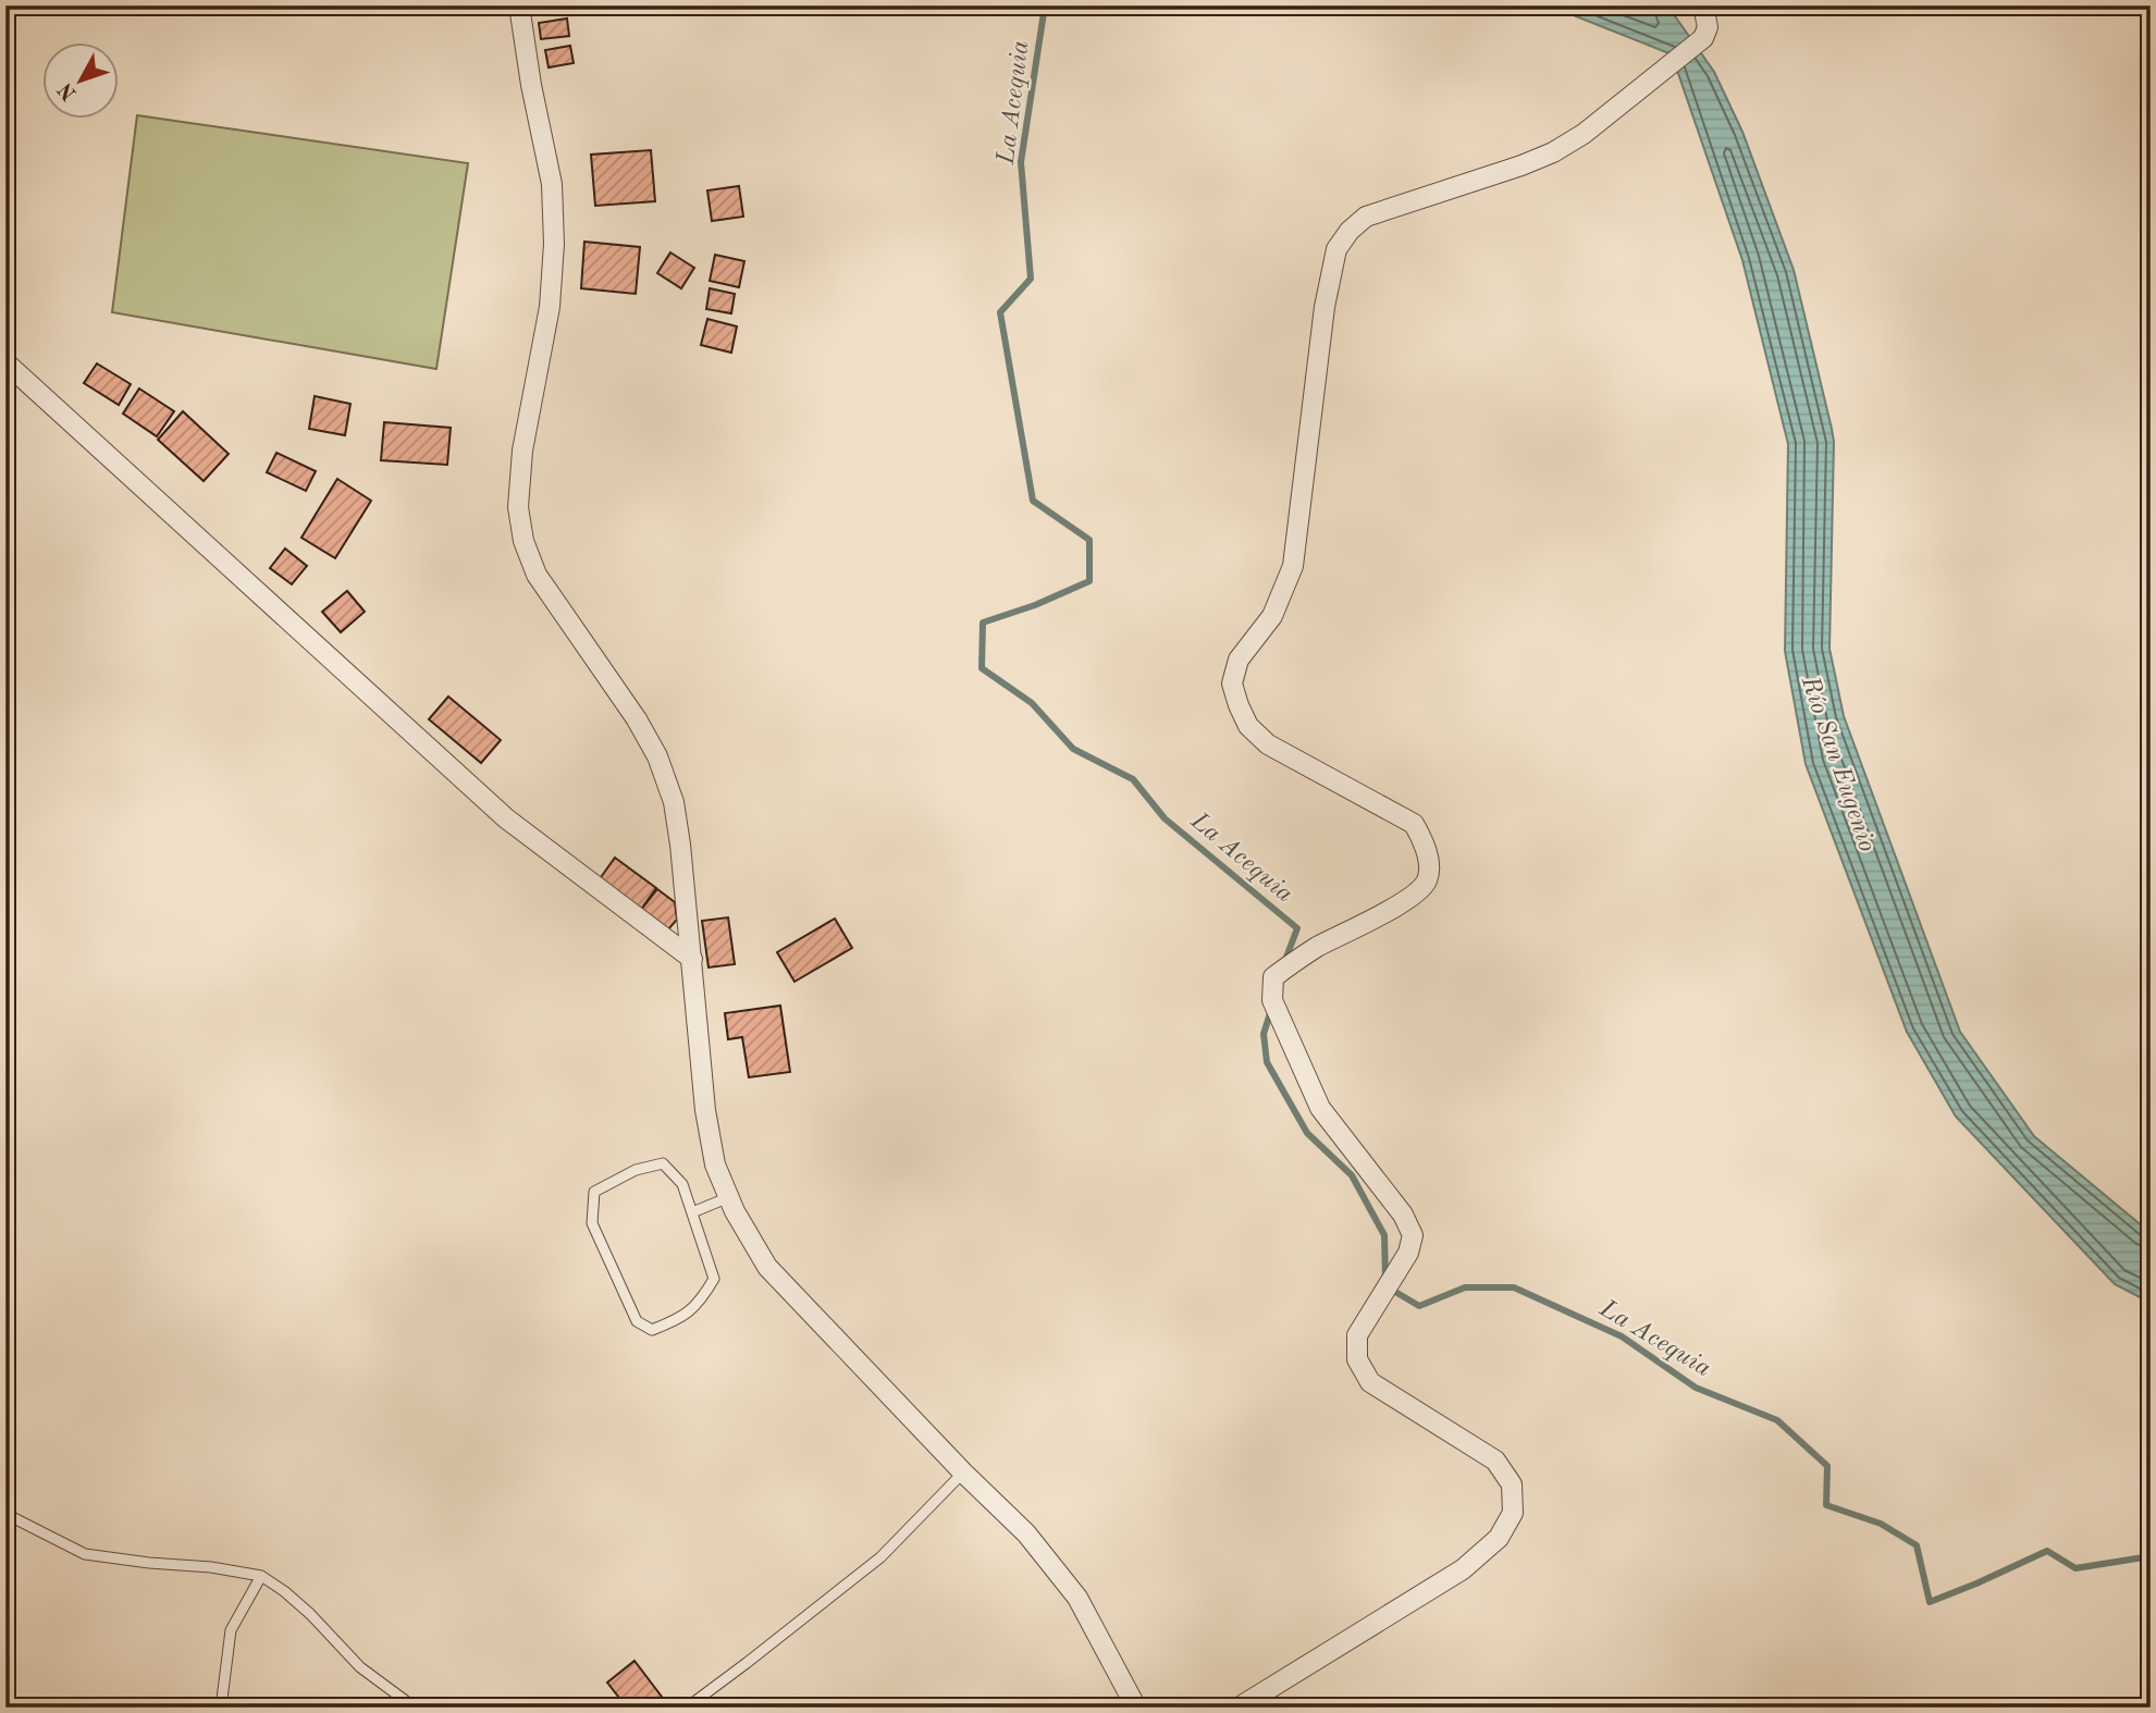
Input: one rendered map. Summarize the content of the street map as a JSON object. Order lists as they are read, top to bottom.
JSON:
{
  "water": ["La Acequia", "Río San Eugenio"],
  "north": "bottom left"
}
